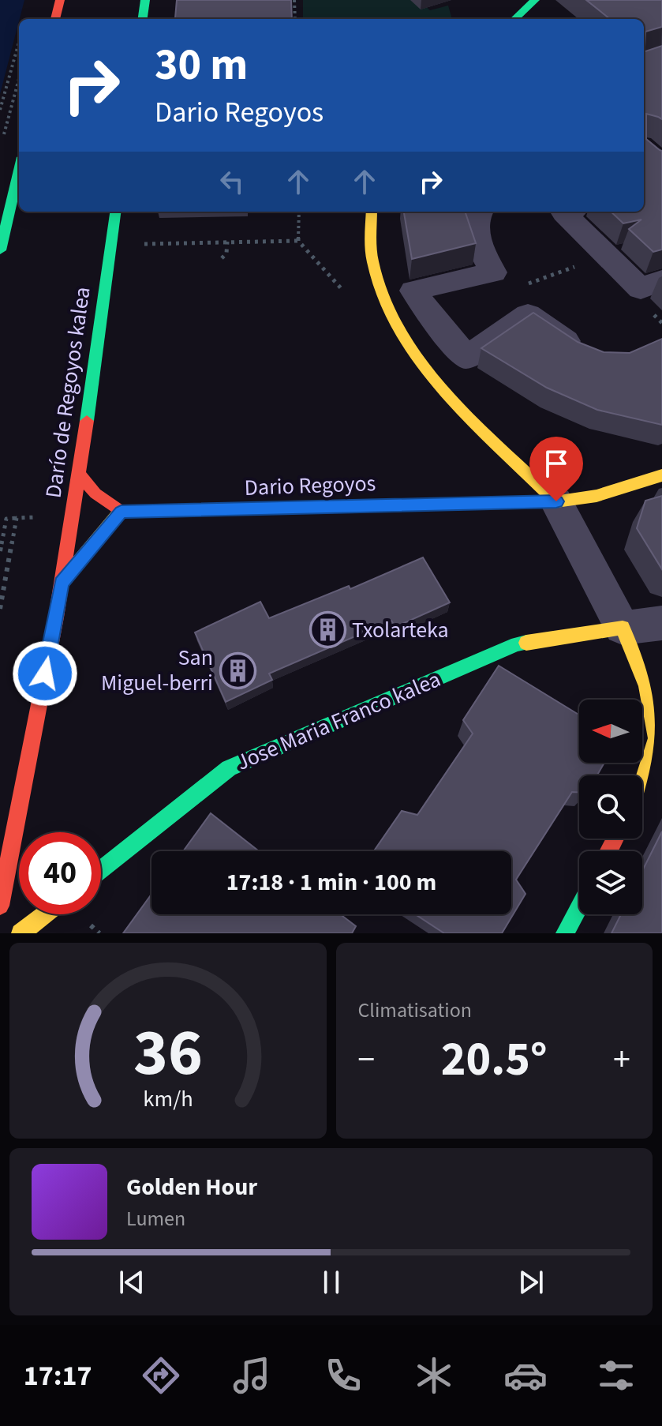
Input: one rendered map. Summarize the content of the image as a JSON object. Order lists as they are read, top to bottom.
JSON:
{
  "streets": {
    "street": ["Darío de Regoyos kalea", "Dario Regoyos", "Jose Maria Franco kalea"]
  },
  "crossings": [
    ["Darío de Regoyos kalea", "Dario Regoyos"]
  ],
  "places": {
    "building": ["Txolarteka", "San Miguel-berri"]
  },
  "north": "left",
  "page": {
    "turn": ["30 m", "Dario Regoyos"],
    "limit": "40",
    "trip": "17:18 · 1 min · 100 m",
    "tile": "Climatisation",
    "heat": ["−", "20.5°", "+"],
    "song": ["Golden Hour", "Lumen"],
    "tabs": "17:17",
    "gauge": ["36", "km/h"]
  }
}
